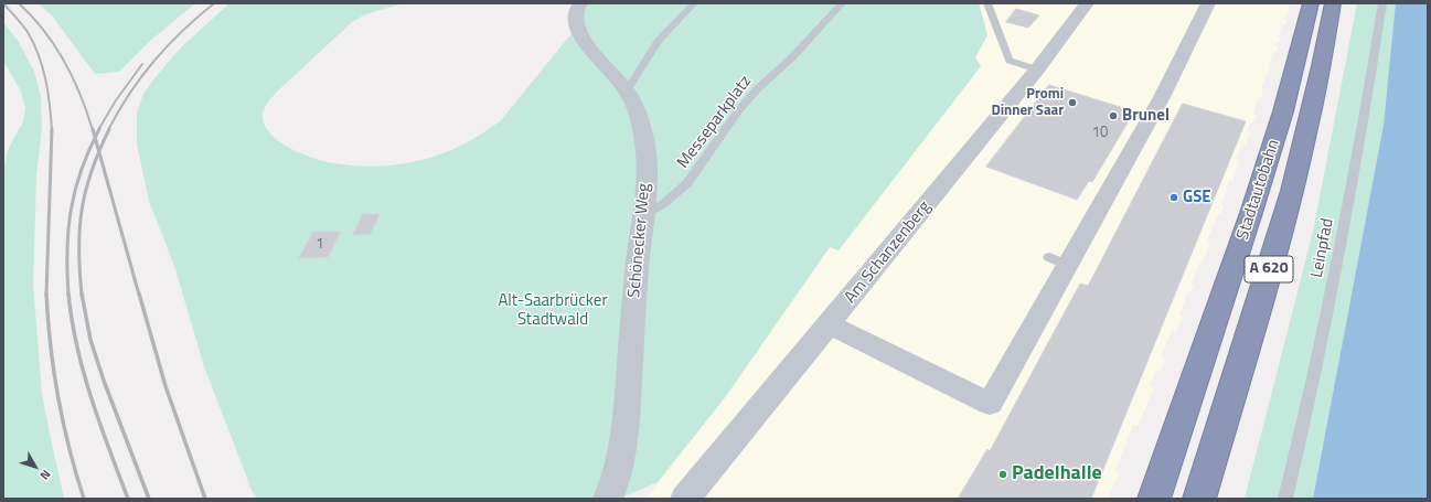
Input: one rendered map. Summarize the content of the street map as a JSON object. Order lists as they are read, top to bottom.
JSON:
{
  "streets": {
    "highway": ["Stadtautobahn", "A 620"],
    "street": ["Schönecker Weg", "Am Schanzenberg"],
    "lane": ["Messeparkplatz", "Leinpfad"]
  },
  "crossings": [
    ["Messeparkplatz", "Schönecker Weg"]
  ],
  "parks": ["Alt-Saarbrücker Stadtwald"],
  "places": [
    "Promi Dinner Saar",
    "Brunel",
    "GSE",
    "Padelhalle"
  ],
  "house_numbers": ["10", "1"],
  "north": "bottom right"
}
